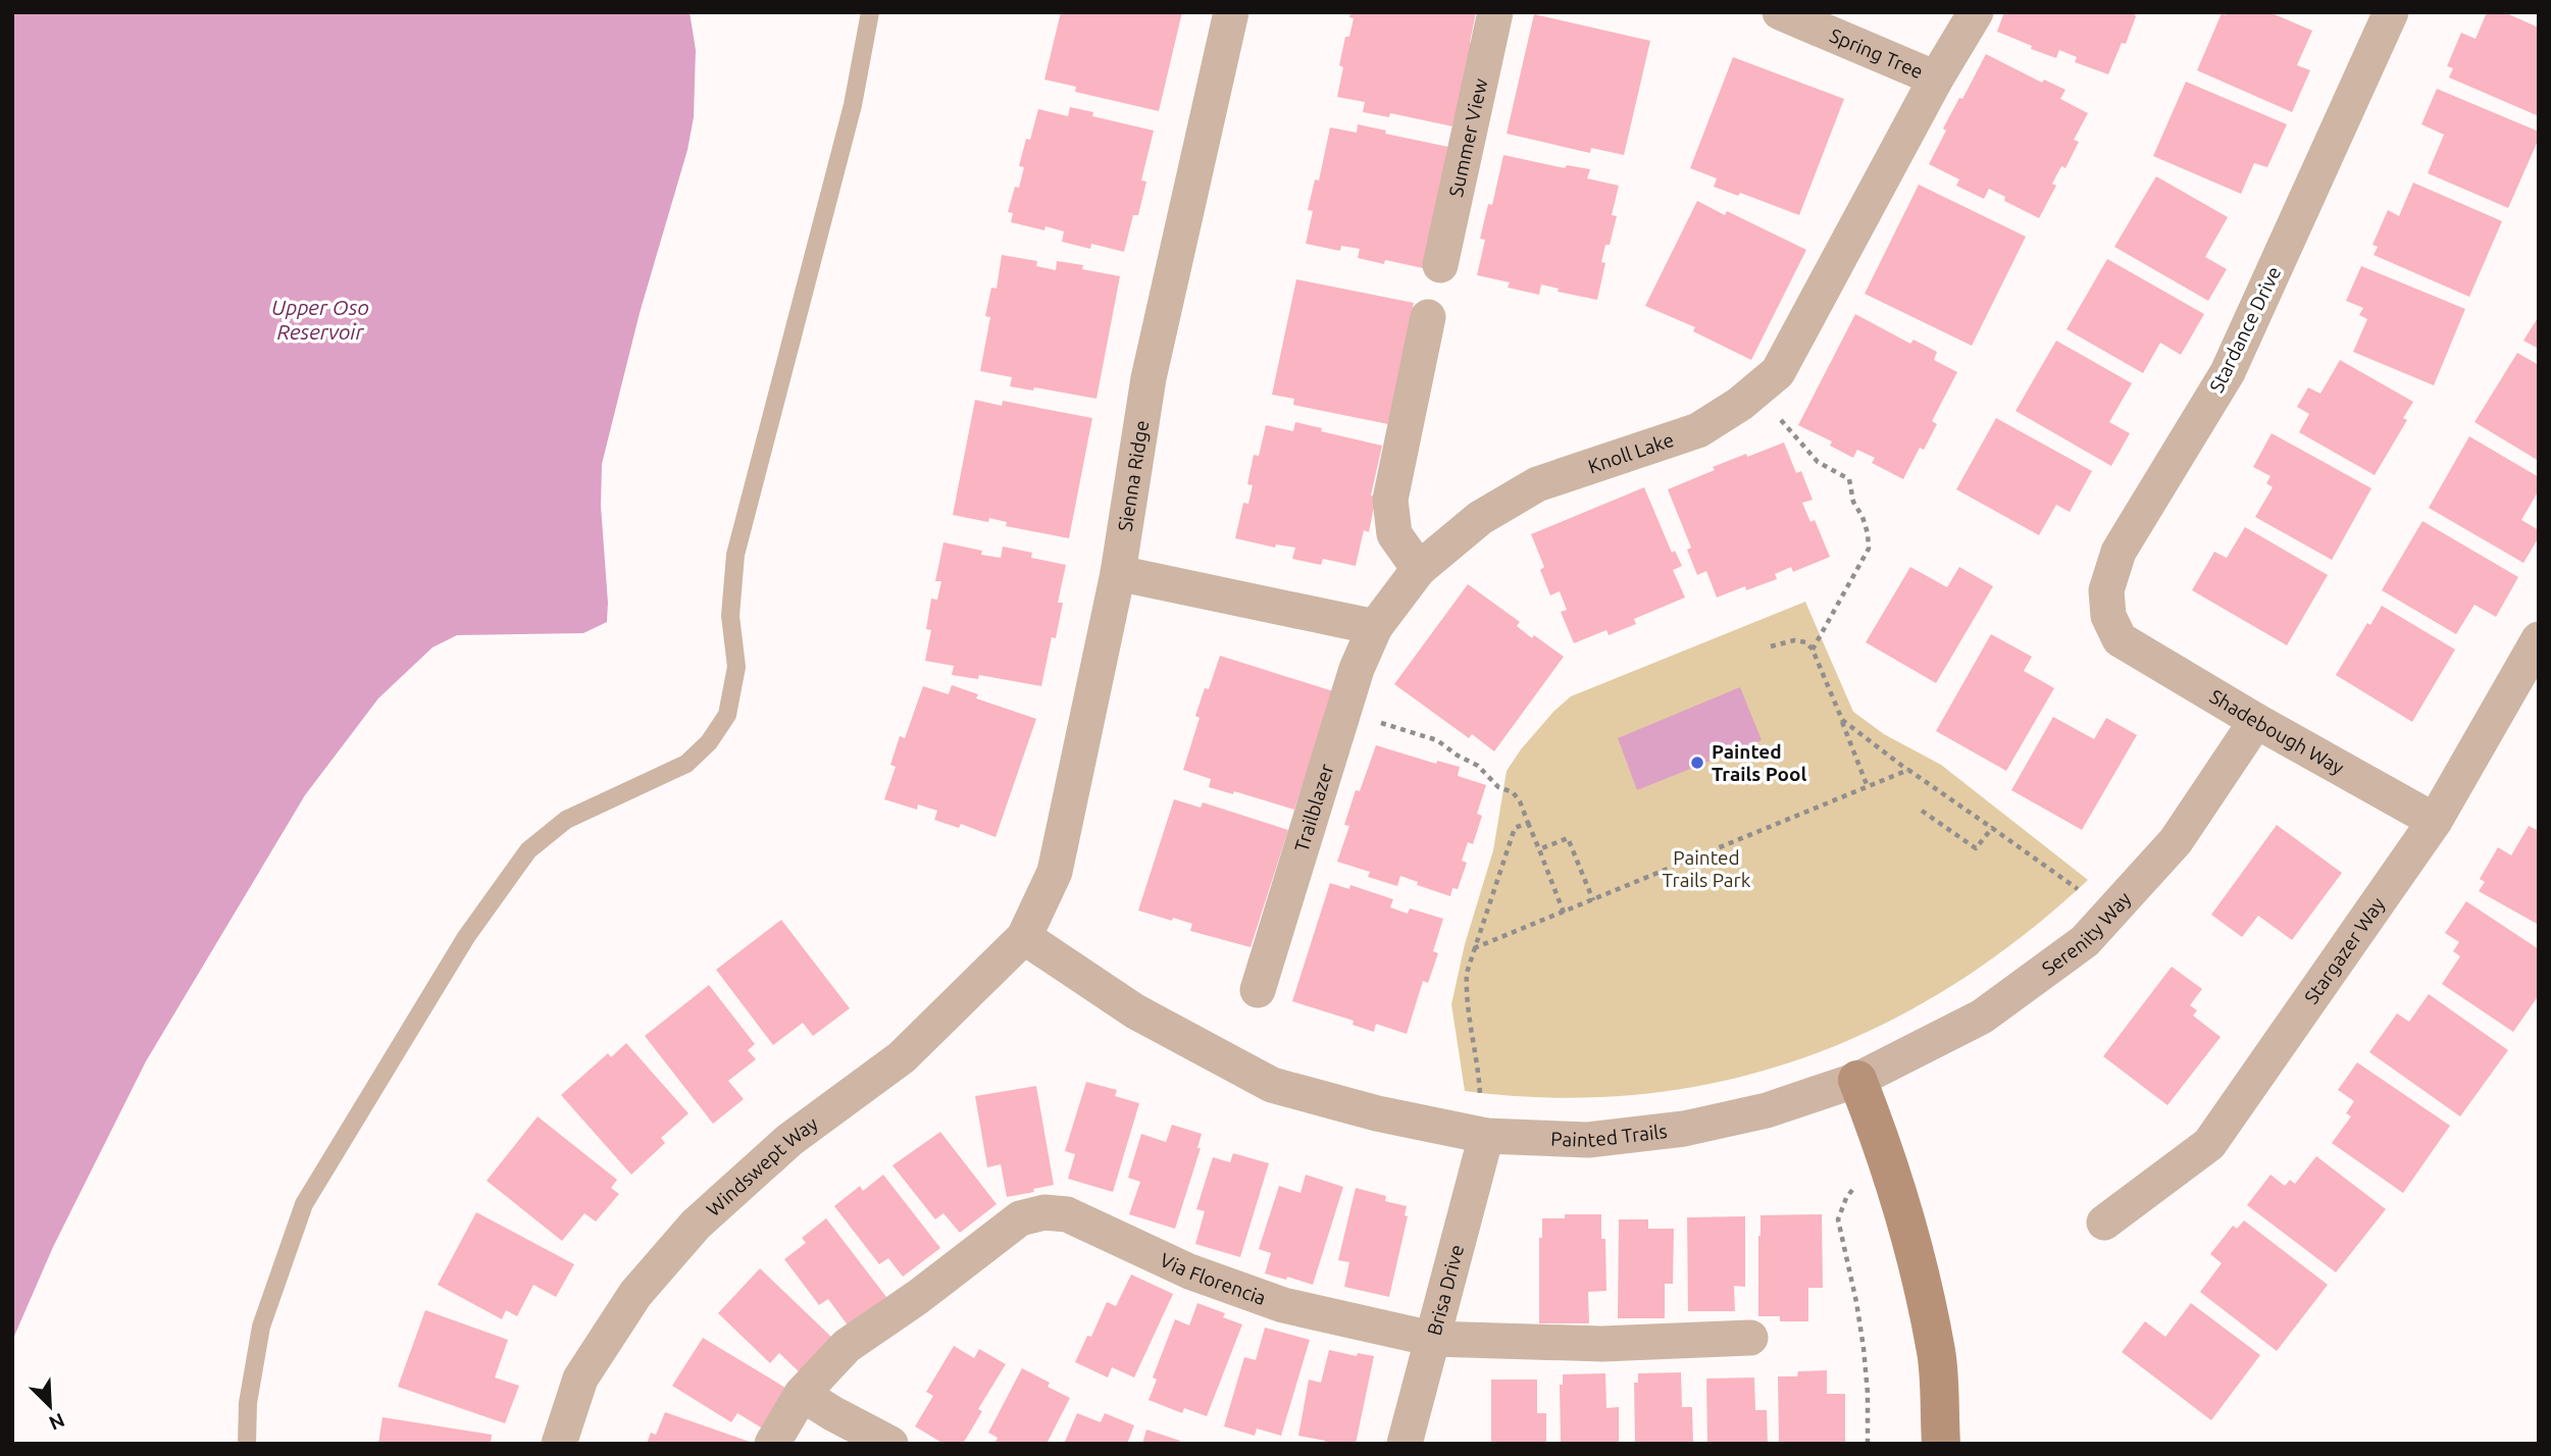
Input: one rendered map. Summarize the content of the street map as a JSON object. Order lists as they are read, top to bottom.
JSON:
{
  "streets": {
    "street": [
      "Spring Tree",
      "Summer View",
      "Stardance Drive",
      "Knoll Lake",
      "Sienna Ridge",
      "Shadebough Way",
      "Trailblazer",
      "Serenity Way",
      "Stargazer Way",
      "Painted Trails",
      "Windswept Way",
      "Via Florencia",
      "Brisa Drive"
    ]
  },
  "crossings": [
    ["Spring Tree", "Knoll Lake"],
    ["Stardance Drive", "Shadebough Way"],
    ["Knoll Lake", "Trailblazer"],
    ["Sienna Ridge", "Painted Trails"],
    ["Sienna Ridge", "Windswept Way"],
    ["Shadebough Way", "Serenity Way"],
    ["Shadebough Way", "Stargazer Way"],
    ["Serenity Way", "Painted Trails"],
    ["Painted Trails", "Windswept Way"],
    ["Painted Trails", "Brisa Drive"],
    ["Via Florencia", "Brisa Drive"]
  ],
  "water": ["Upper Oso Reservoir"],
  "parks": ["Painted Trails Park"],
  "places": ["Painted Trails Pool"],
  "north": "bottom right"
}
